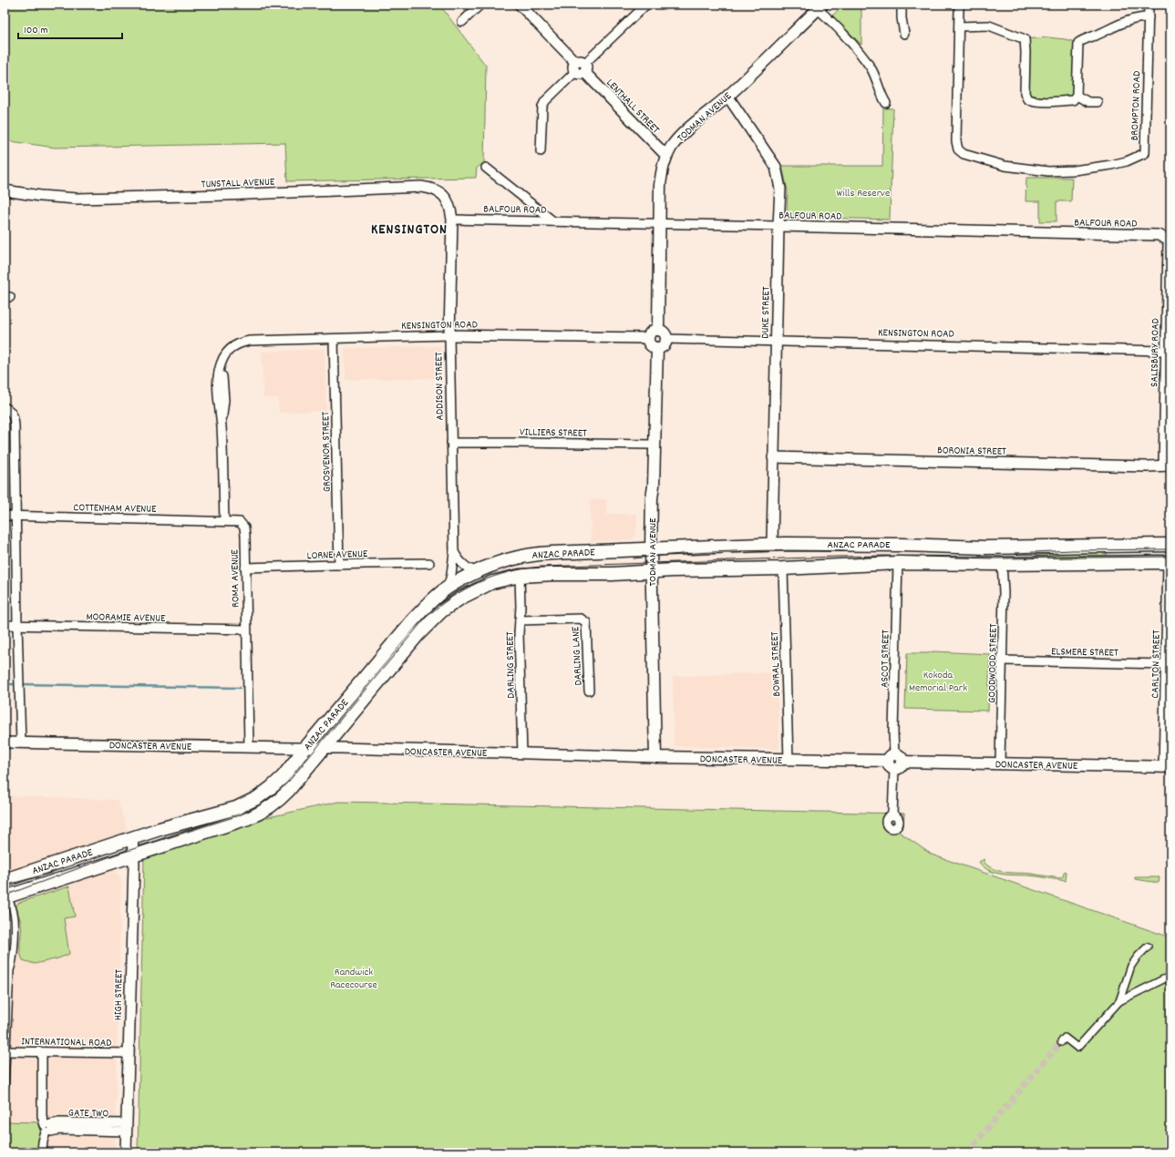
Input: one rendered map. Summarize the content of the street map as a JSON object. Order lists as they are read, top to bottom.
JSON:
{
  "streets": {
    "main road": ["TODMAN AVENUE", "ANZAC PARADE", "DONCASTER AVENUE"],
    "street": [
      "LENTHALL STREET",
      "BROMPTON ROAD",
      "TUNSTALL AVENUE",
      "BALFOUR ROAD",
      "DUKE STREET",
      "KENSINGTON ROAD",
      "SALISBURY ROAD",
      "ADDISON STREET",
      "VILLIERS STREET",
      "BORONIA STREET",
      "GROSVENOR STREET",
      "COTTENHAM AVENUE",
      "LORNE AVENUE",
      "ROMA AVENUE",
      "MOORAMIE AVENUE",
      "ELSMERE STREET",
      "DARLING LANE",
      "ASCOT STREET",
      "GOODWOOD STREET",
      "BOWRAL STREET",
      "CARLTON STREET",
      "DARLING STREET",
      "HIGH STREET",
      "INTERNATIONAL ROAD"
    ]
  },
  "crossings": [
    ["LENTHALL STREET", "TODMAN AVENUE"],
    ["TODMAN AVENUE", "BALFOUR ROAD"],
    ["TODMAN AVENUE", "DUKE STREET"],
    ["TODMAN AVENUE", "KENSINGTON ROAD"],
    ["TODMAN AVENUE", "VILLIERS STREET"],
    ["TODMAN AVENUE", "ANZAC PARADE"],
    ["TODMAN AVENUE", "DONCASTER AVENUE"],
    ["TUNSTALL AVENUE", "BALFOUR ROAD"],
    ["TUNSTALL AVENUE", "ADDISON STREET"],
    ["BALFOUR ROAD", "DUKE STREET"],
    ["BALFOUR ROAD", "SALISBURY ROAD"],
    ["BALFOUR ROAD", "ADDISON STREET"],
    ["DUKE STREET", "KENSINGTON ROAD"],
    ["DUKE STREET", "BORONIA STREET"],
    ["DUKE STREET", "ANZAC PARADE"],
    ["KENSINGTON ROAD", "SALISBURY ROAD"],
    ["KENSINGTON ROAD", "ADDISON STREET"],
    ["KENSINGTON ROAD", "GROSVENOR STREET"],
    ["KENSINGTON ROAD", "COTTENHAM AVENUE"],
    ["KENSINGTON ROAD", "ROMA AVENUE"],
    ["SALISBURY ROAD", "BORONIA STREET"],
    ["ADDISON STREET", "VILLIERS STREET"],
    ["ADDISON STREET", "ANZAC PARADE"],
    ["GROSVENOR STREET", "LORNE AVENUE"],
    ["COTTENHAM AVENUE", "ROMA AVENUE"],
    ["ANZAC PARADE", "ASCOT STREET"],
    ["ANZAC PARADE", "GOODWOOD STREET"],
    ["ANZAC PARADE", "BOWRAL STREET"],
    ["ANZAC PARADE", "CARLTON STREET"],
    ["ANZAC PARADE", "DARLING STREET"],
    ["ANZAC PARADE", "DONCASTER AVENUE"],
    ["ANZAC PARADE", "HIGH STREET"],
    ["LORNE AVENUE", "ROMA AVENUE"],
    ["ROMA AVENUE", "MOORAMIE AVENUE"],
    ["ROMA AVENUE", "DONCASTER AVENUE"],
    ["ELSMERE STREET", "GOODWOOD STREET"],
    ["ELSMERE STREET", "CARLTON STREET"],
    ["DARLING LANE", "DARLING STREET"],
    ["ASCOT STREET", "DONCASTER AVENUE"],
    ["GOODWOOD STREET", "DONCASTER AVENUE"],
    ["BOWRAL STREET", "DONCASTER AVENUE"],
    ["CARLTON STREET", "DONCASTER AVENUE"],
    ["DARLING STREET", "DONCASTER AVENUE"],
    ["HIGH STREET", "INTERNATIONAL ROAD"]
  ],
  "districts": ["KENSINGTON"],
  "parks": ["Wills Reserve", "Kokoda Memorial Park", "Randwick Racecourse"],
  "scale_bar": "100 m"
}
